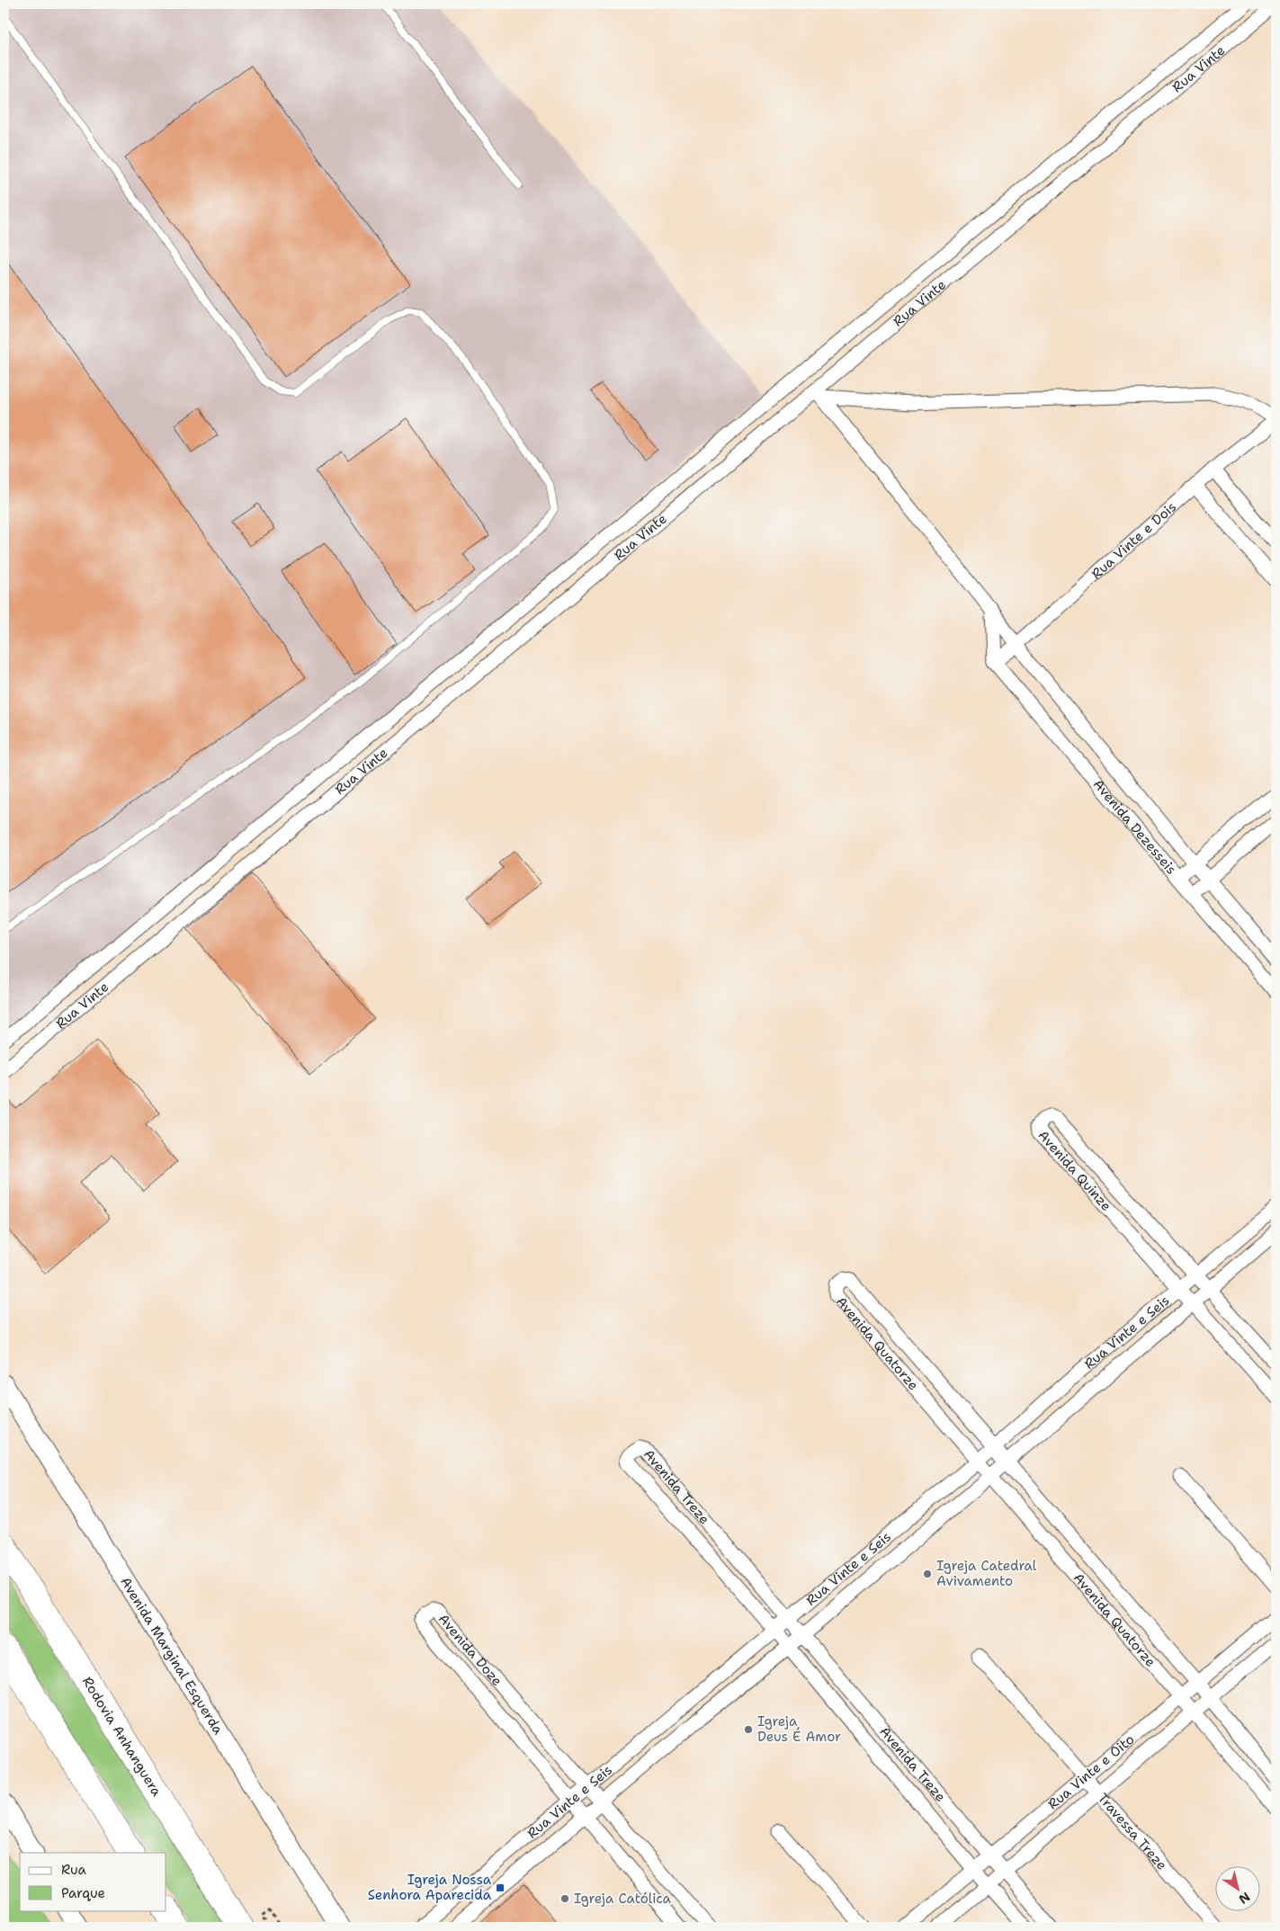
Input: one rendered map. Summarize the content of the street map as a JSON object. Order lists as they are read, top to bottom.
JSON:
{
  "streets": {
    "highway": ["Rodovia Anhanguera"],
    "main road": ["Avenida Marginal Esquerda"],
    "street": [
      "Rua Vinte",
      "Rua Vinte e Dois",
      "Avenida Dezesseis",
      "Avenida Quinze",
      "Rua Vinte e Seis",
      "Avenida Quatorze",
      "Avenida Treze",
      "Avenida Doze",
      "Rua Vinte e Oito",
      "Travessa Treze"
    ]
  },
  "crossings": [
    ["Rua Vinte", "Avenida Dezesseis"],
    ["Rua Vinte e Dois", "Avenida Dezesseis"],
    ["Avenida Quinze", "Rua Vinte e Seis"],
    ["Rua Vinte e Seis", "Avenida Quatorze"],
    ["Rua Vinte e Seis", "Avenida Treze"],
    ["Rua Vinte e Seis", "Avenida Doze"],
    ["Avenida Quatorze", "Rua Vinte e Oito"],
    ["Avenida Treze", "Rua Vinte e Oito"],
    ["Rua Vinte e Oito", "Travessa Treze"]
  ],
  "places": {
    "other": ["Igreja Catedral Avivamento", "Igreja Deus É Amor", "Igreja Católica"],
    "transit": ["Igreja Nossa Senhora Aparecida"]
  },
  "legend": ["Rua", "Parque"],
  "north": "bottom right"
}
